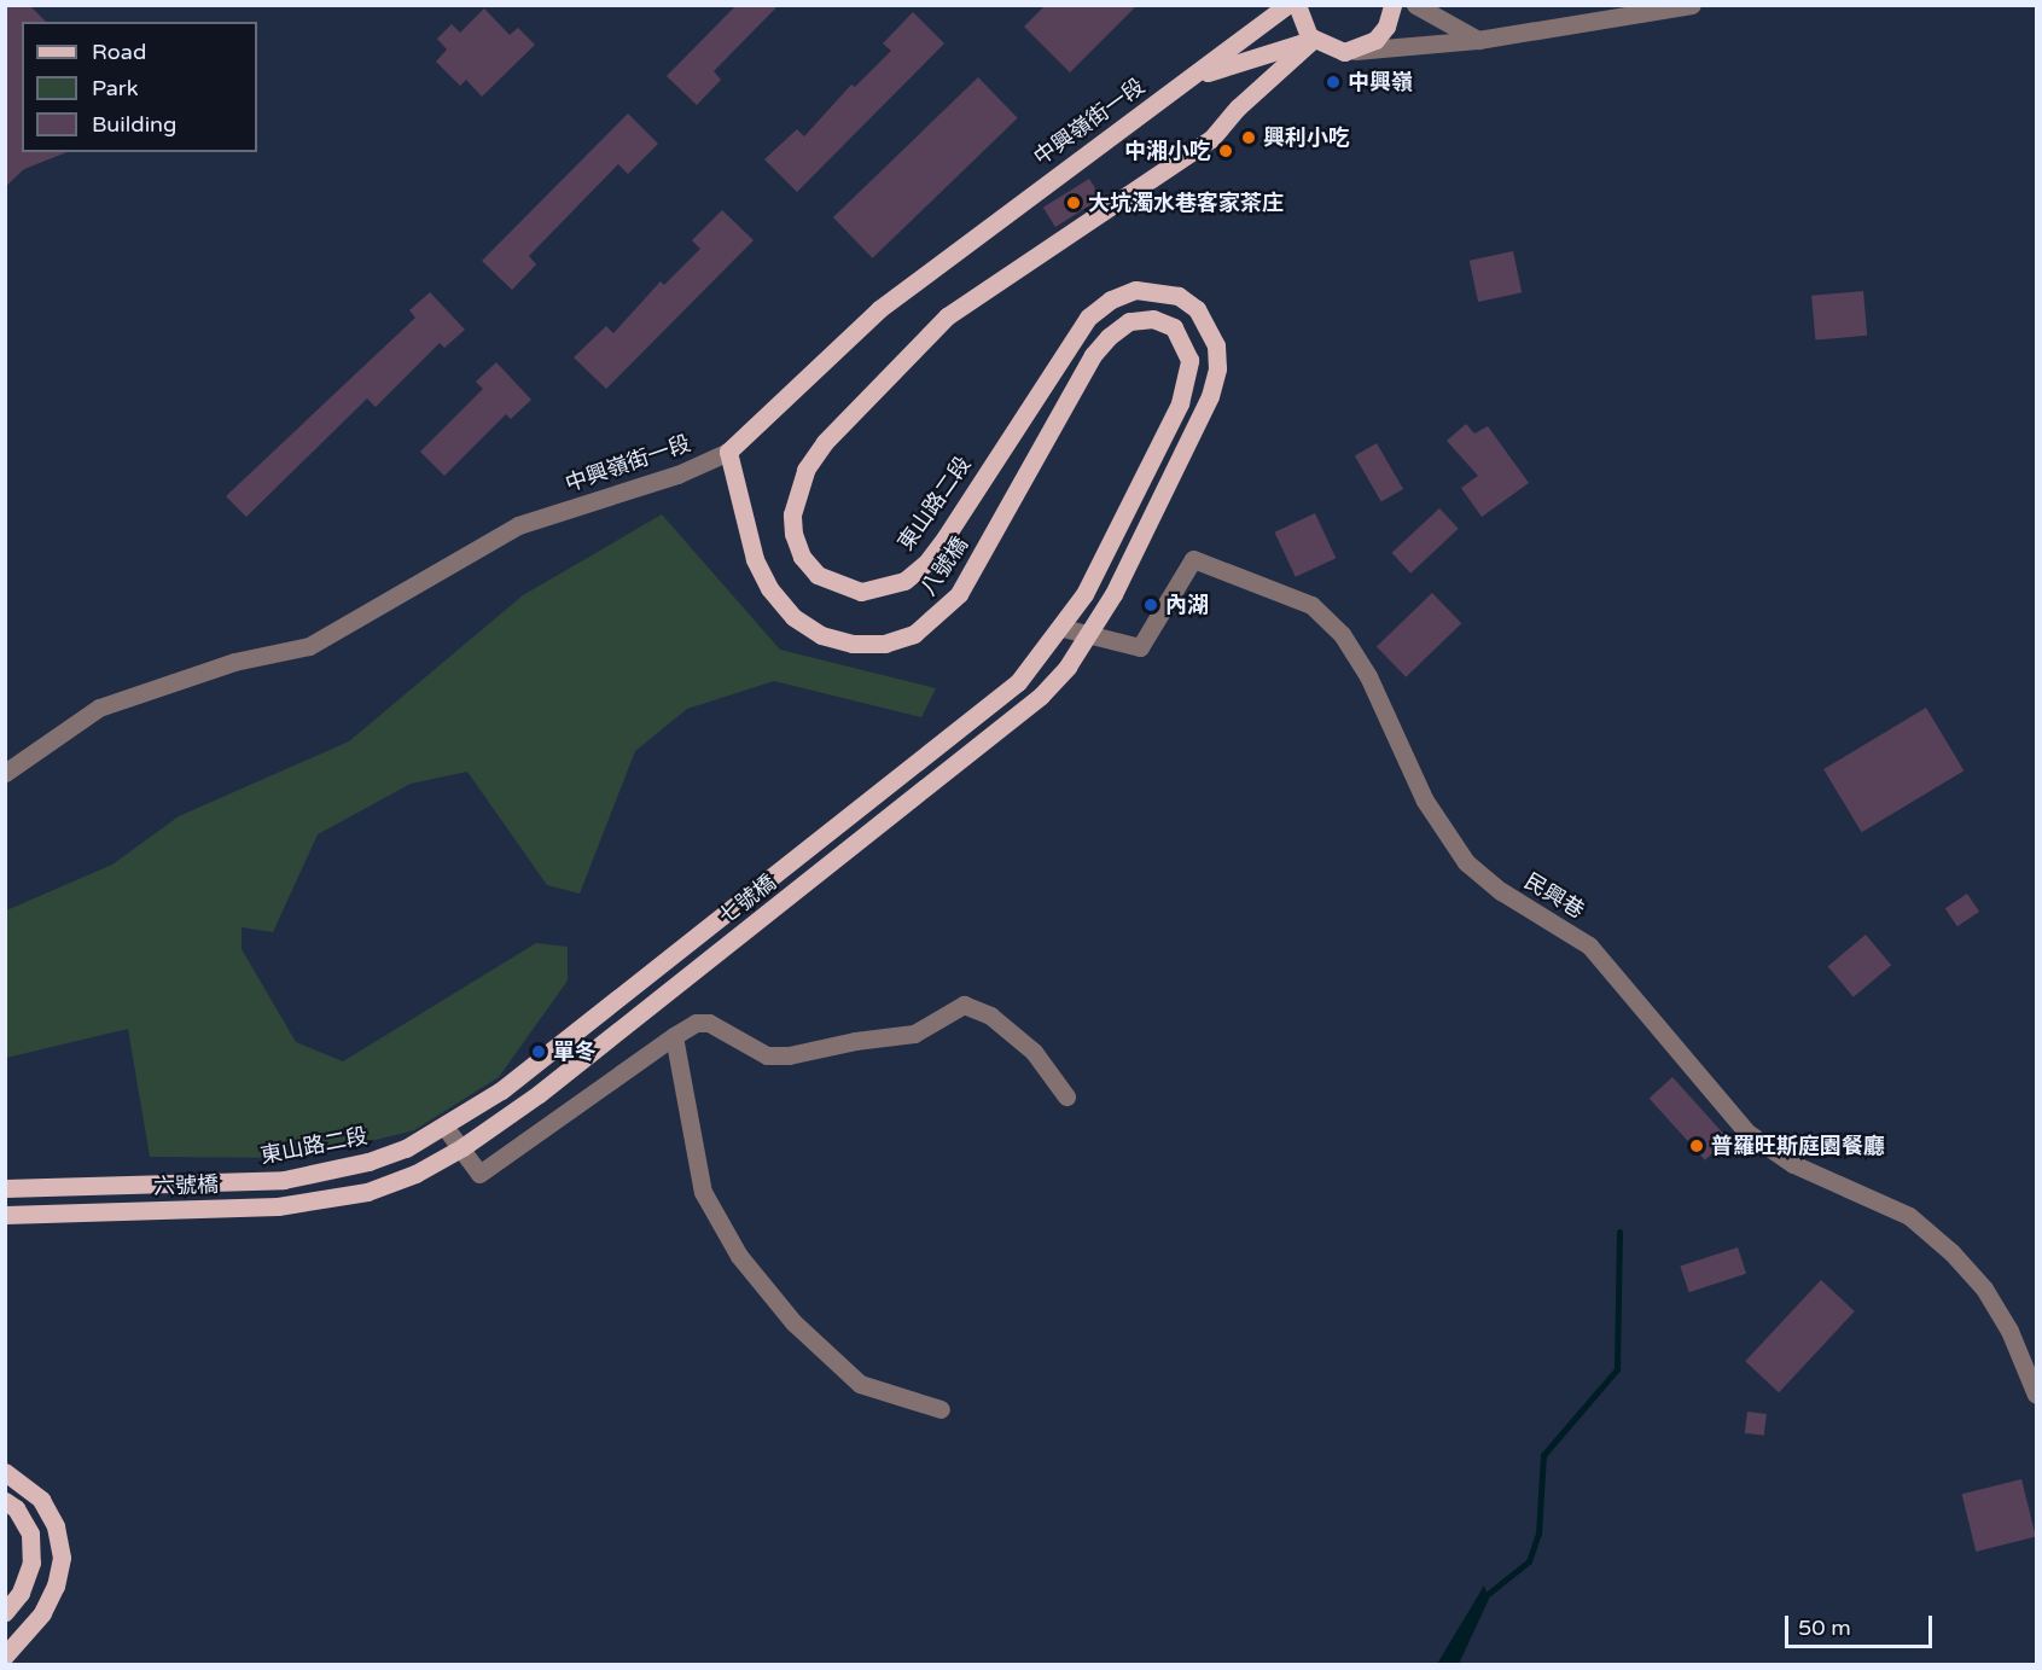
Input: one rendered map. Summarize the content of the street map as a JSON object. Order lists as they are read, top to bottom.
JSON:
{
  "streets": {
    "main road": [
      "中興嶺街一段",
      "東山路二段",
      "八號橋",
      "七號橋",
      "六號橋"
    ],
    "street": ["民興巷"]
  },
  "crossings": [
    ["中興嶺街一段", "東山路二段"],
    ["中興嶺街一段", "八號橋"],
    ["東山路二段", "民興巷"],
    ["東山路二段", "七號橋"],
    ["八號橋", "民興巷"],
    ["八號橋", "七號橋"],
    ["民興巷", "七號橋"],
    ["七號橋", "六號橋"]
  ],
  "places": [
    "中興嶺",
    "興利小吃",
    "中湘小吃",
    "大坑濁水巷客家茶庄",
    "內湖",
    "單冬",
    "普羅旺斯庭園餐廳"
  ],
  "legend": ["Road", "Park", "Building"],
  "scale_bar": "50 m"
}
